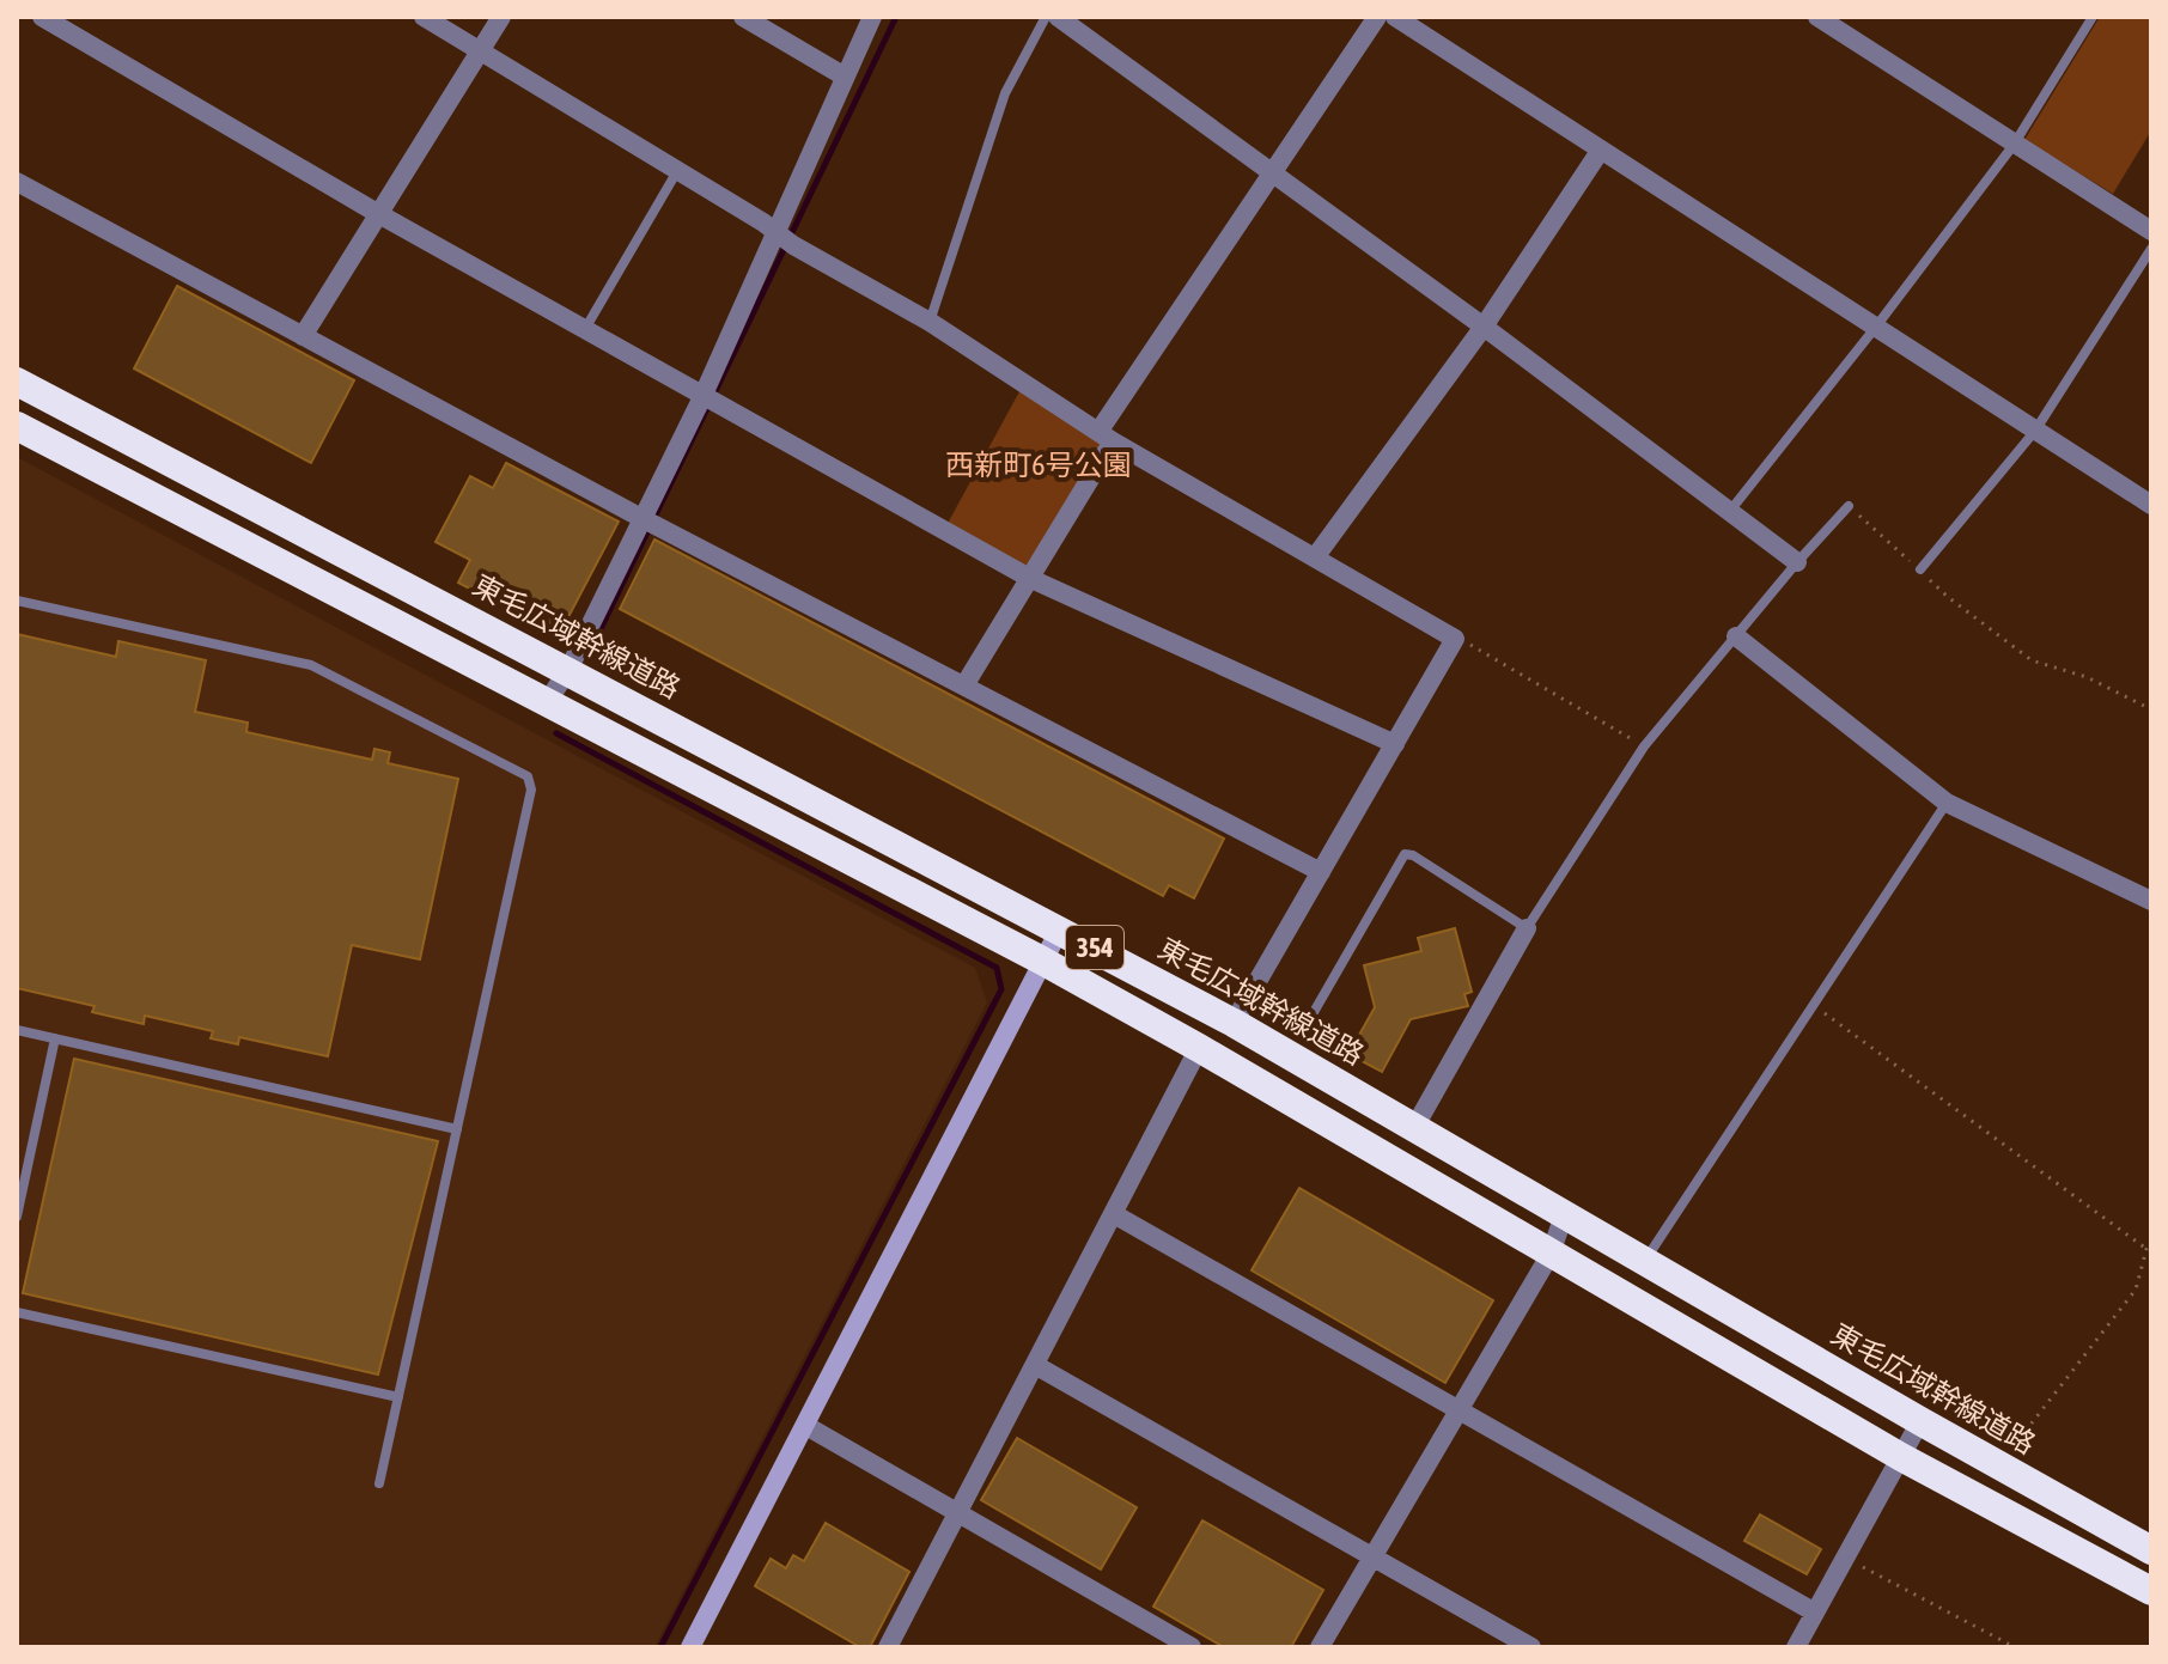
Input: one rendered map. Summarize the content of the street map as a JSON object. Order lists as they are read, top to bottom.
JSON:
{
  "streets": {
    "highway": ["東毛広域幹線道路", "354"]
  },
  "parks": ["西新町6号公園"]
}
